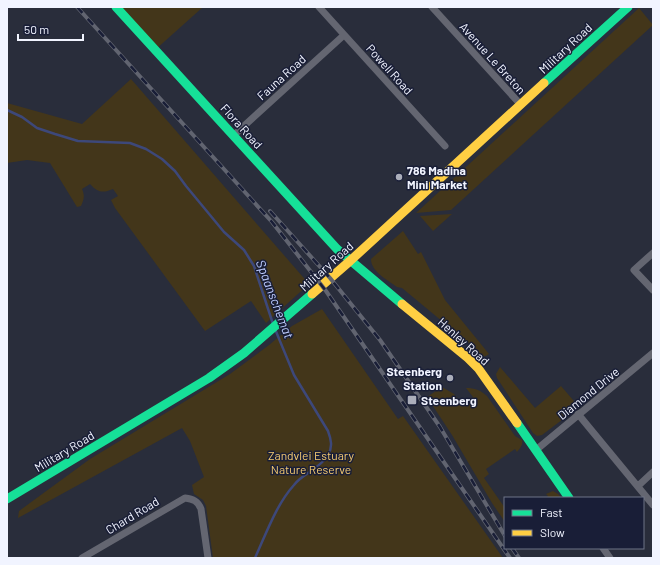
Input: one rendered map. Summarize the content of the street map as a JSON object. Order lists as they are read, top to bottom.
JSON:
{
  "streets": {
    "main road": ["Military Road", "Flora Road", "Henley Road"],
    "street": [
      "Avenue Le Breton",
      "Powell Road",
      "Fauna Road",
      "Diamond Drive",
      "Chard Road"
    ]
  },
  "crossings": [
    ["Military Road", "Avenue Le Breton"],
    ["Military Road", "Flora Road"],
    ["Military Road", "Henley Road"],
    ["Powell Road", "Fauna Road"],
    ["Fauna Road", "Flora Road"],
    ["Flora Road", "Henley Road"],
    ["Henley Road", "Diamond Drive"]
  ],
  "water": ["Spaanschemat"],
  "parks": ["Zandvlei Estuary Nature Reserve"],
  "places": {
    "other": ["786 Madina Mini Market", "Steenberg Station"],
    "transit": ["Steenberg"]
  },
  "legend": ["Fast", "Slow"],
  "scale_bar": "50 m"
}
